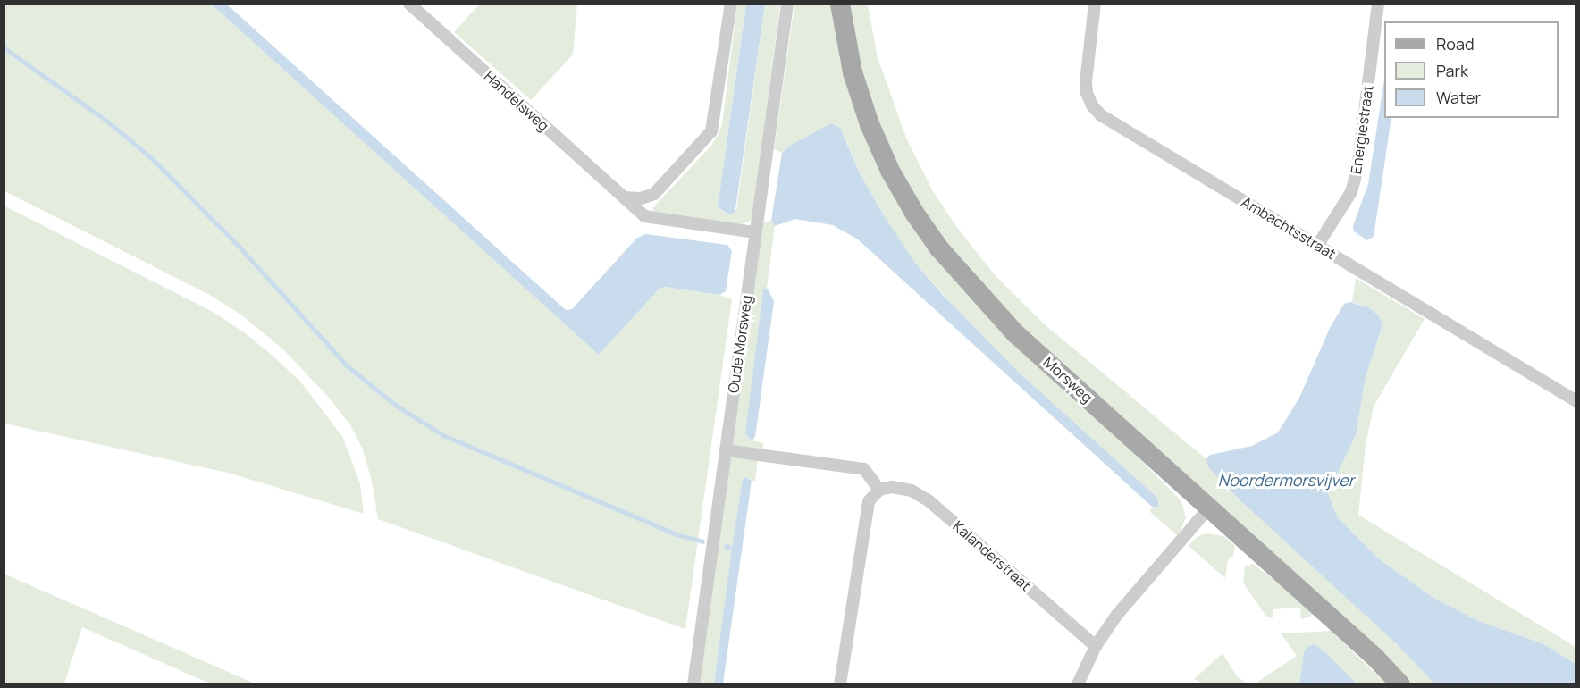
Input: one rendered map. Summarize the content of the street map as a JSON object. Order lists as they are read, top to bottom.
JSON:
{
  "streets": {
    "main road": ["Morsweg"],
    "street": [
      "Handelsweg",
      "Energiestraat",
      "Ambachtsstraat",
      "Oude Morsweg",
      "Kalanderstraat"
    ]
  },
  "crossings": [
    ["Handelsweg", "Oude Morsweg"],
    ["Energiestraat", "Ambachtsstraat"]
  ],
  "water": ["Noordermorsvijver"],
  "legend": ["Road", "Park", "Water"]
}
